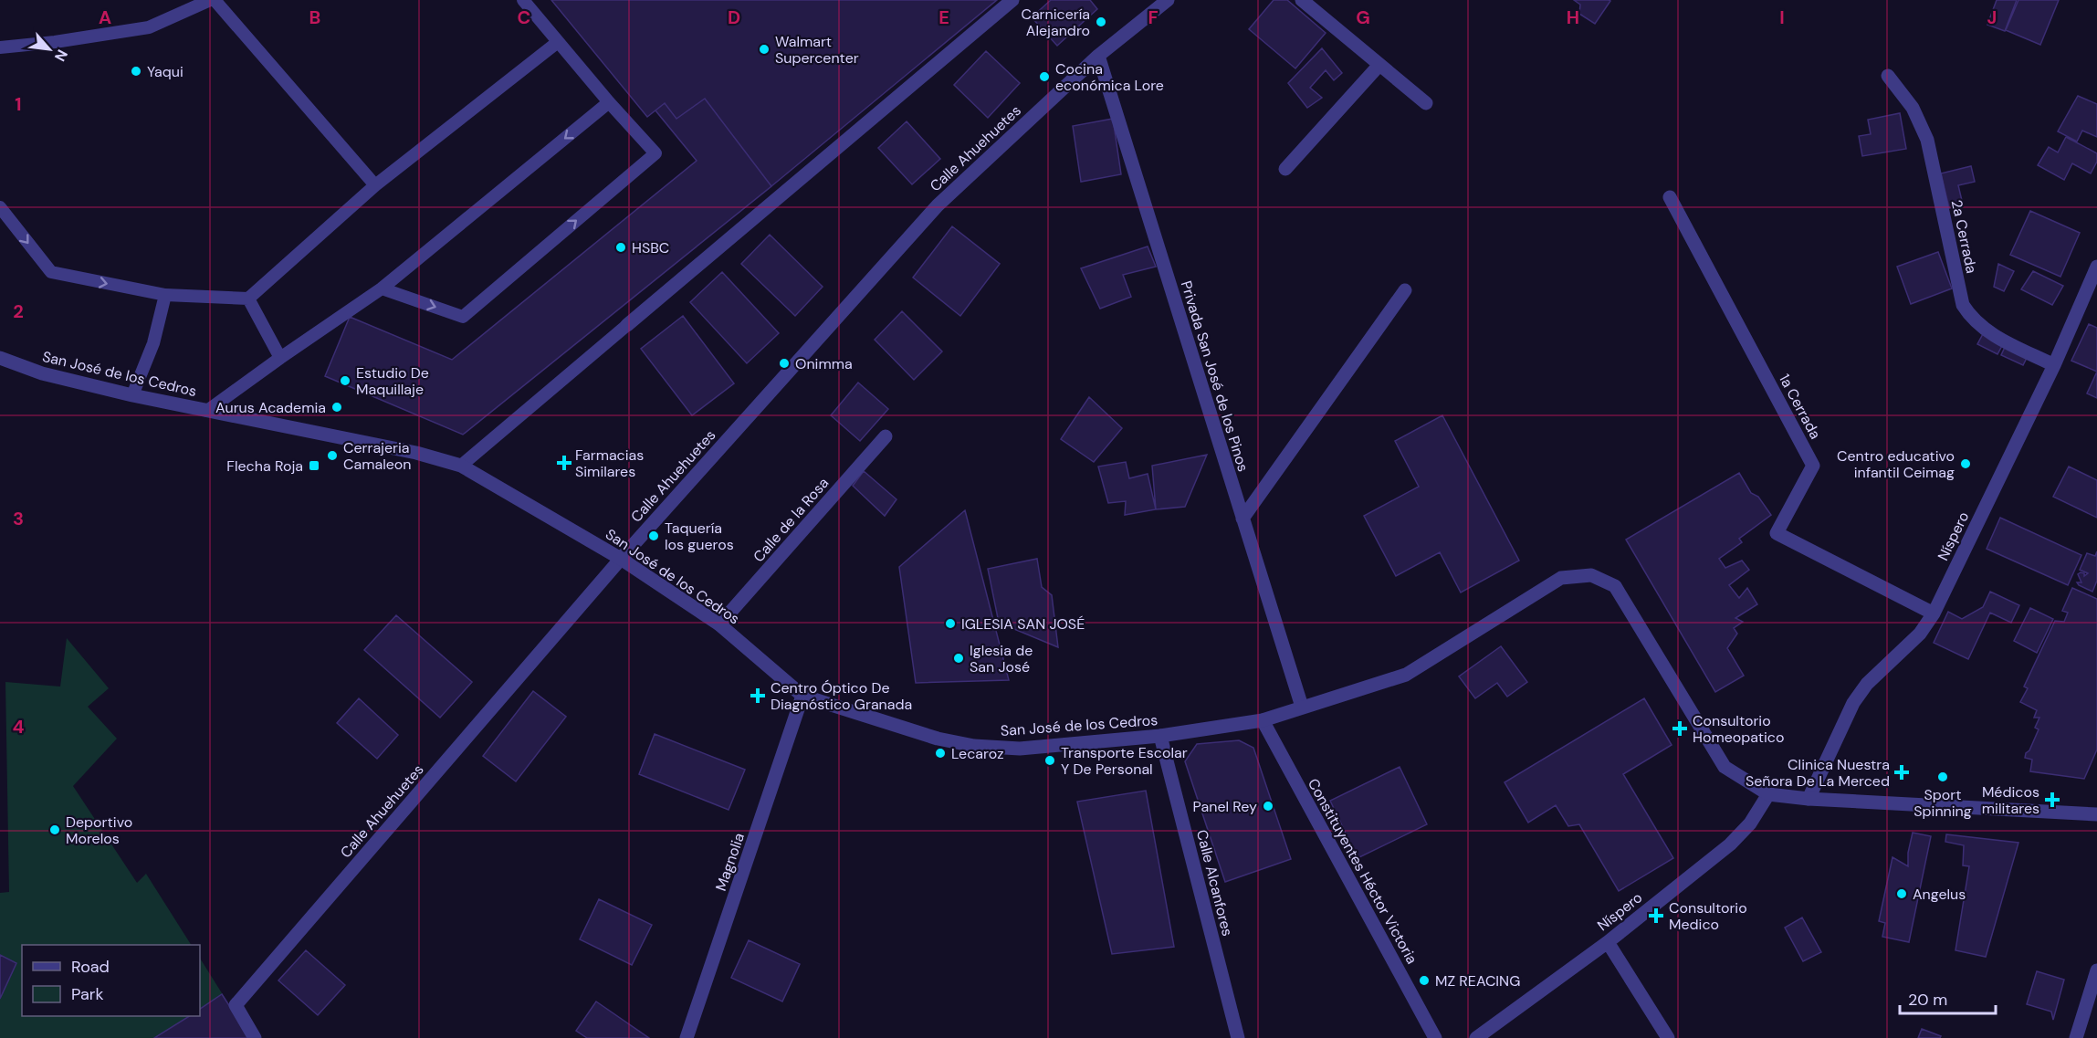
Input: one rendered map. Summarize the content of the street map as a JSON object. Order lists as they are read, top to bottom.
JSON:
{
  "streets": {
    "street": [
      "Calle Ahuehuetes",
      "2a Cerrada",
      "San José de los Cedros",
      "Privada San José de los Pinos",
      "1a Cerrada",
      "Calle de la Rosa",
      "Níspero",
      "Magnolia",
      "Constituyentes Héctor Victoria",
      "Calle Alcanfores"
    ]
  },
  "crossings": [
    ["Calle Ahuehuetes", "San José de los Cedros"],
    ["Calle Ahuehuetes", "Privada San José de los Pinos"],
    ["2a Cerrada", "Níspero"],
    ["San José de los Cedros", "Privada San José de los Pinos"],
    ["San José de los Cedros", "Calle de la Rosa"],
    ["San José de los Cedros", "Níspero"],
    ["San José de los Cedros", "Magnolia"],
    ["San José de los Cedros", "Constituyentes Héctor Victoria"],
    ["San José de los Cedros", "Calle Alcanfores"],
    ["1a Cerrada", "Níspero"]
  ],
  "places": {
    "other": [
      "Carnicería Alejandro",
      "Walmart Supercenter",
      "Yaqui",
      "Cocina económica Lore",
      "HSBC",
      "Onimma",
      "Estudio De Maquillaje",
      "Aurus Academia",
      "Cerrajeria Camaleon",
      "Centro educativo infantil Ceimag",
      "Taquería los gueros",
      "IGLESIA SAN JOSÉ",
      "Iglesia de San José",
      "Lecaroz",
      "Transporte Escolar Y De Personal",
      "Sport Spinning",
      "Panel Rey",
      "Deportivo Morelos",
      "Angelus",
      "MZ REACING"
    ],
    "health": [
      "Farmacias Similares",
      "Centro Óptico De Diagnóstico Granada",
      "Consultorio Homeopatico",
      "Clinica Nuestra Señora De La Merced",
      "Médicos militares",
      "Consultorio Medico"
    ],
    "transit": ["Flecha Roja"]
  },
  "legend": ["Road", "Park"],
  "scale_bar": "20 m",
  "north": "bottom right",
  "grid": {
    "columns": [
      "A",
      "B",
      "C",
      "D",
      "E",
      "F",
      "G",
      "H",
      "I",
      "J"
    ],
    "rows": [
      "1",
      "2",
      "3",
      "4"
    ]
  }
}
